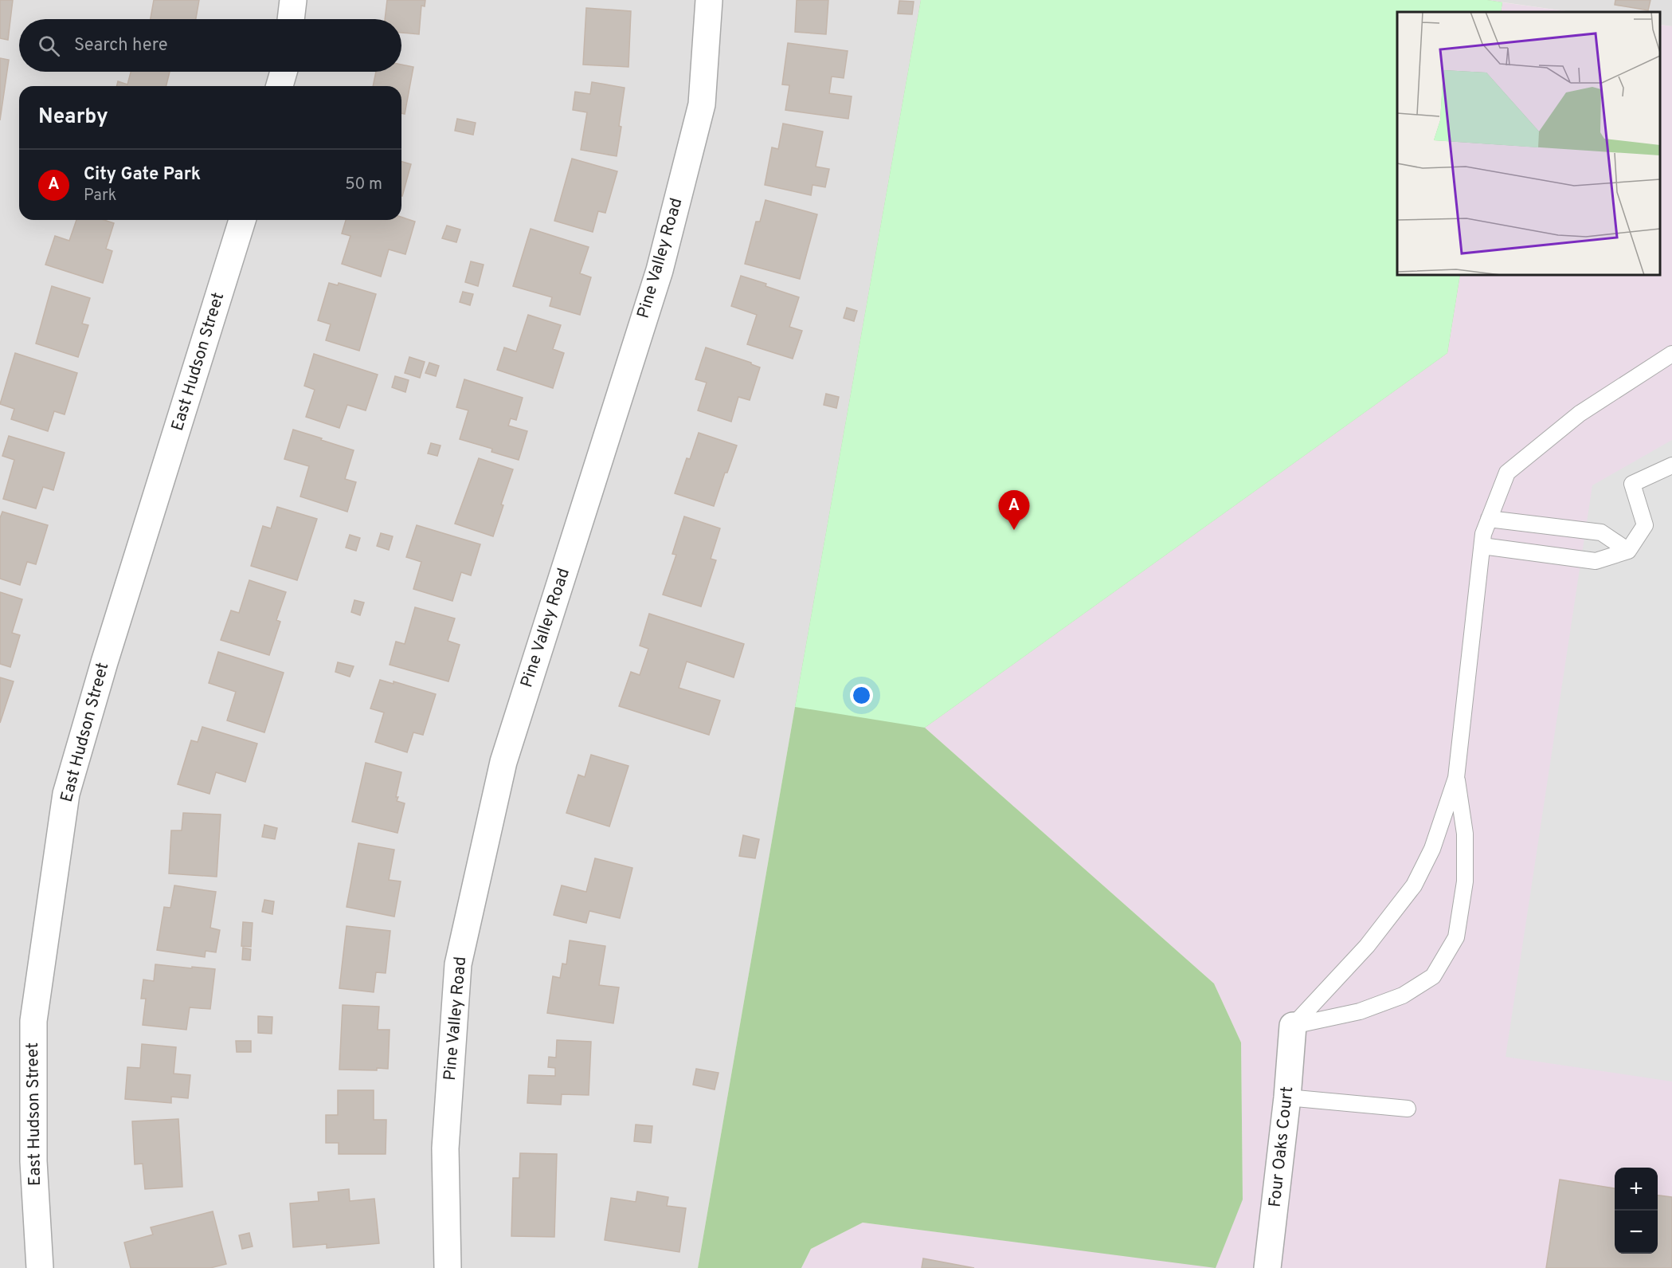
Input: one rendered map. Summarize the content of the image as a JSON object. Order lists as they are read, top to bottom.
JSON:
{
  "streets": {
    "street": ["Pine Valley Road", "East Hudson Street", "Four Oaks Court"]
  },
  "page": {
    "search": "Search here",
    "heading": "Nearby",
    "list": [
      {
        "mark": "A",
        "name": "City Gate Park",
        "note": "Park",
        "value": "50 m"
      }
    ],
    "pins": "A",
    "map_buttons": ["+", "−"]
  }
}
